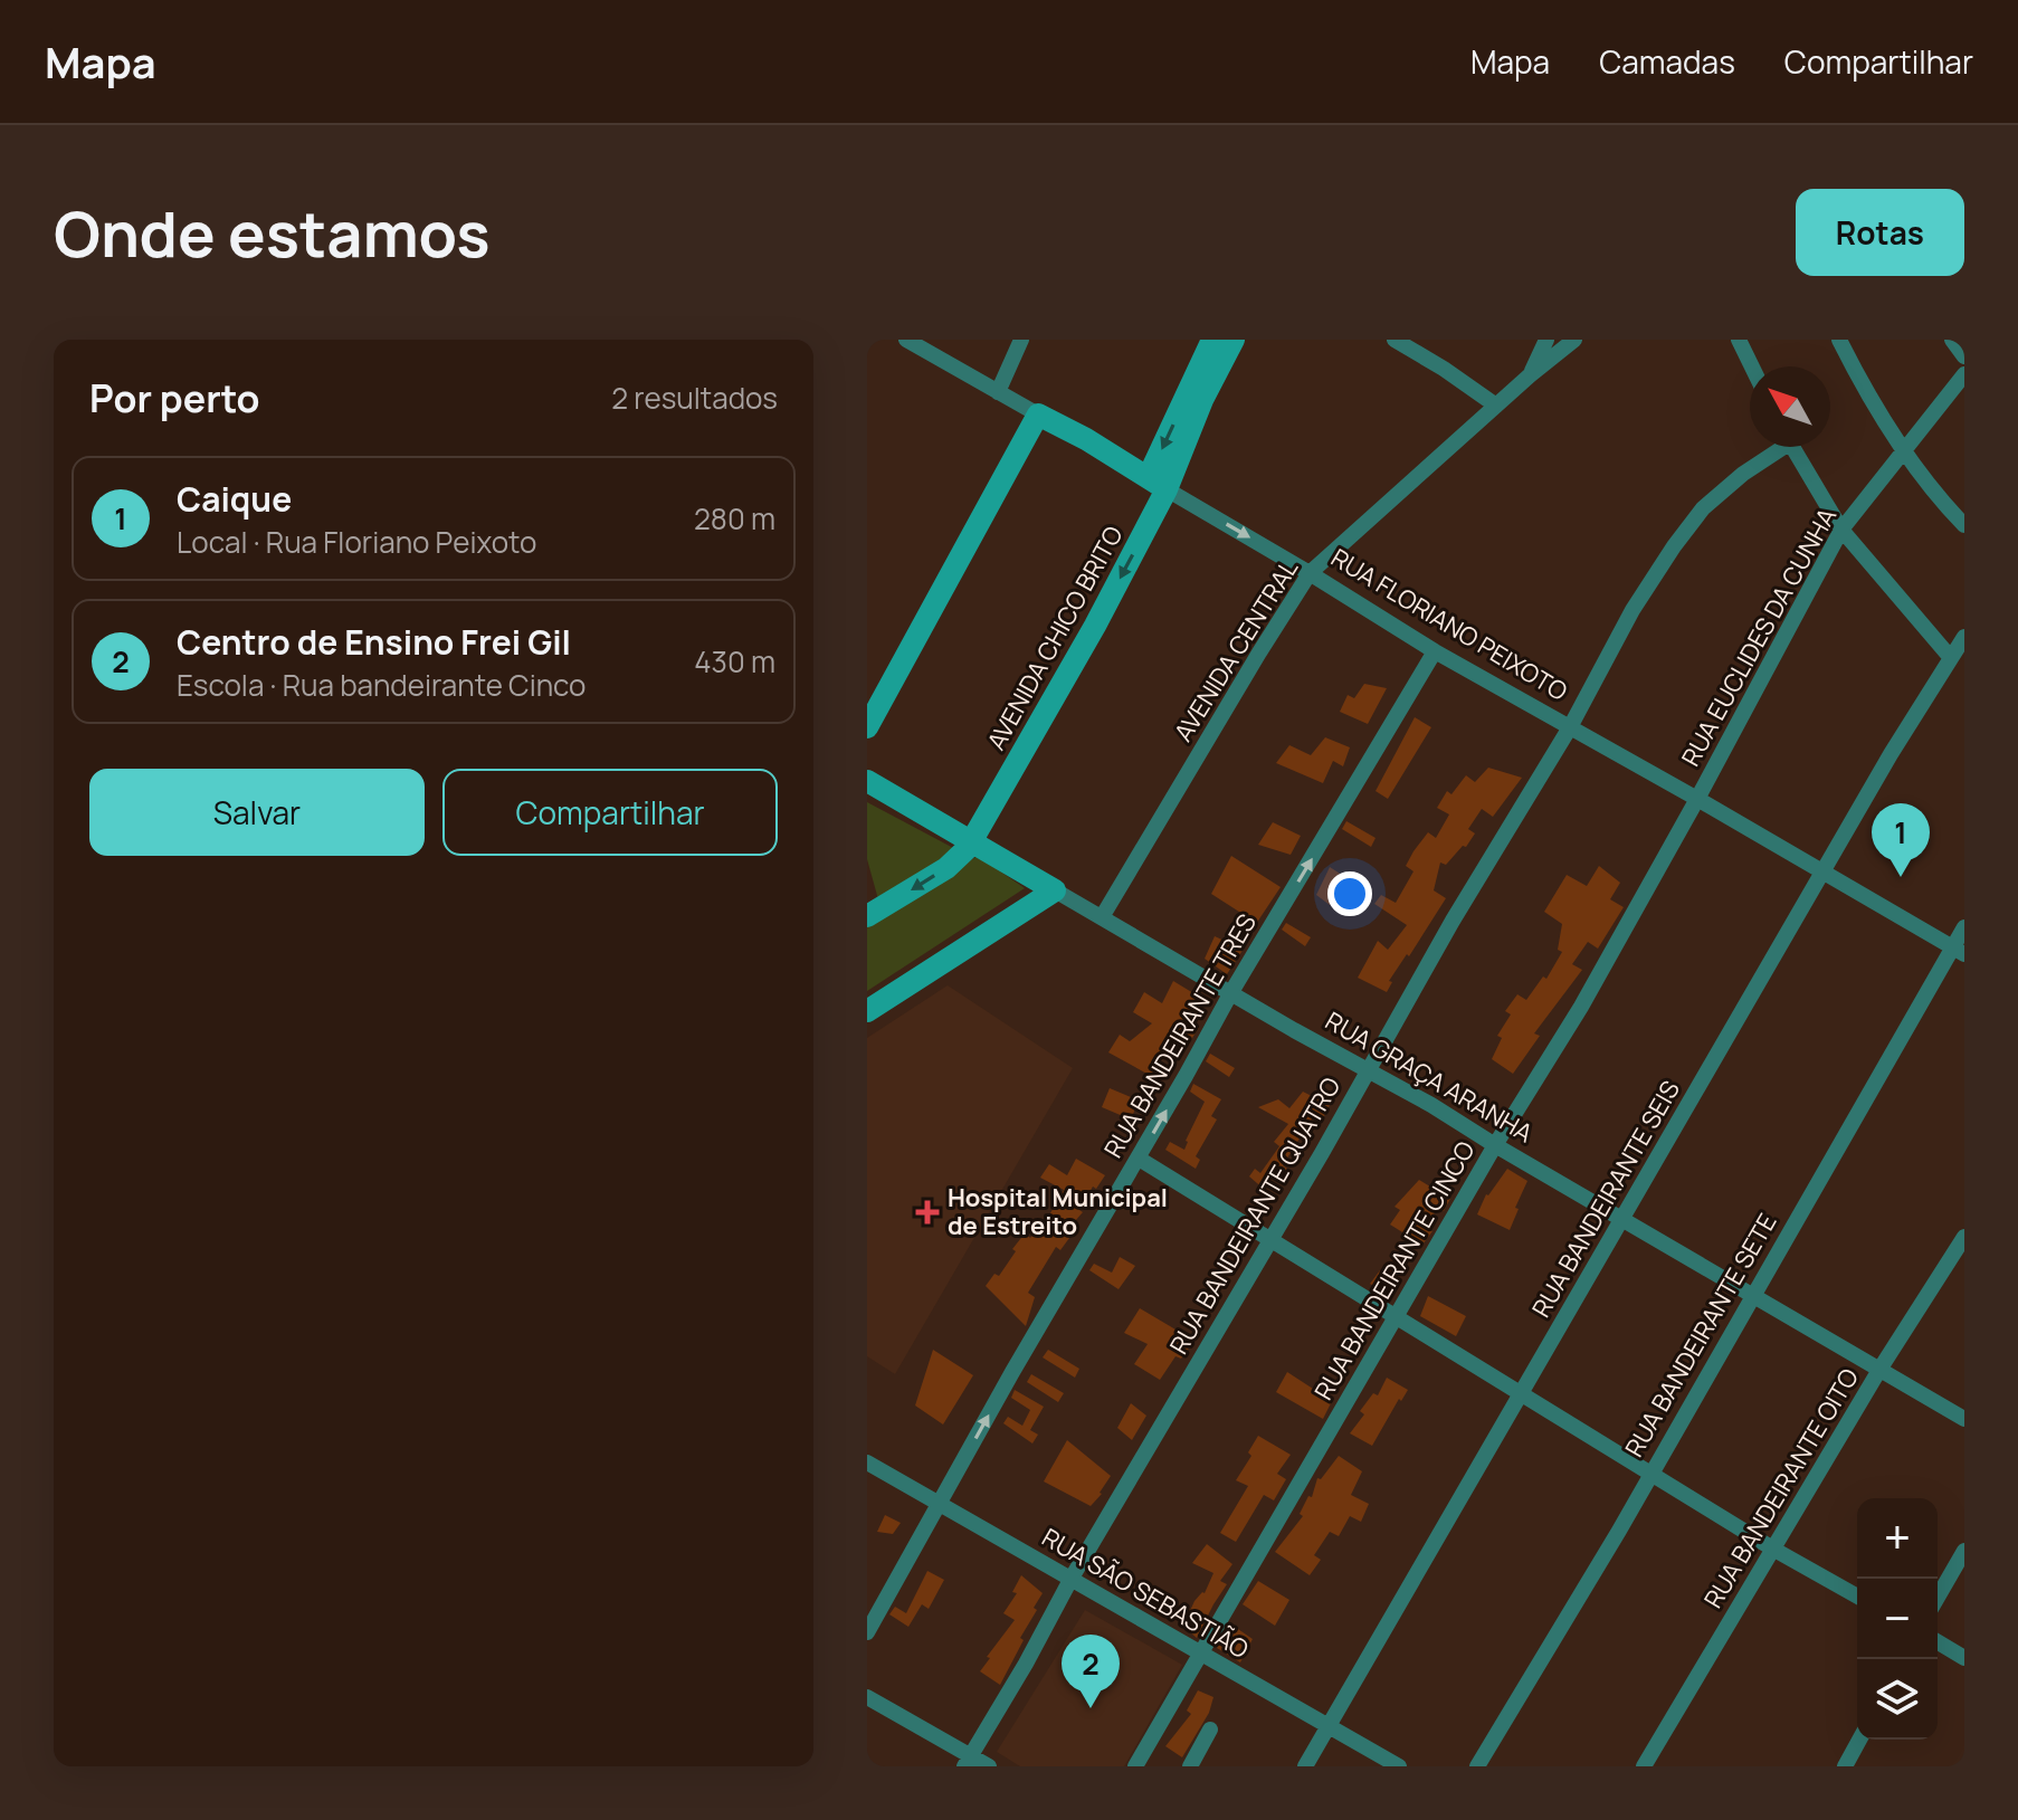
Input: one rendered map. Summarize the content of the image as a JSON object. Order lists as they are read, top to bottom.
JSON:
{
  "streets": {
    "main road": ["RUA FLORIANO PEIXOTO", "AVENIDA CHICO BRITO", "RUA GRAÇA ARANHA"],
    "street": [
      "RUA EUCLIDES DA CUNHA",
      "AVENIDA CENTRAL",
      "RUA BANDEIRANTE TRES",
      "RUA BANDEIRANTE SEIS",
      "RUA BANDEIRANTE QUATRO",
      "RUA BANDEIRANTE CINCO",
      "RUA BANDEIRANTE SETE",
      "RUA BANDEIRANTE OITO",
      "RUA SÃO SEBASTIÃO"
    ]
  },
  "crossings": [
    ["RUA FLORIANO PEIXOTO", "RUA EUCLIDES DA CUNHA"],
    ["RUA FLORIANO PEIXOTO", "AVENIDA CHICO BRITO"],
    ["RUA FLORIANO PEIXOTO", "AVENIDA CENTRAL"],
    ["RUA FLORIANO PEIXOTO", "RUA BANDEIRANTE TRES"],
    ["RUA FLORIANO PEIXOTO", "RUA BANDEIRANTE SEIS"],
    ["RUA FLORIANO PEIXOTO", "RUA BANDEIRANTE QUATRO"],
    ["RUA FLORIANO PEIXOTO", "RUA BANDEIRANTE CINCO"],
    ["RUA FLORIANO PEIXOTO", "RUA BANDEIRANTE SETE"],
    ["RUA EUCLIDES DA CUNHA", "RUA BANDEIRANTE CINCO"],
    ["AVENIDA CHICO BRITO", "RUA GRAÇA ARANHA"],
    ["AVENIDA CENTRAL", "RUA GRAÇA ARANHA"],
    ["RUA BANDEIRANTE TRES", "RUA GRAÇA ARANHA"],
    ["RUA BANDEIRANTE TRES", "RUA SÃO SEBASTIÃO"],
    ["RUA GRAÇA ARANHA", "RUA BANDEIRANTE SEIS"],
    ["RUA GRAÇA ARANHA", "RUA BANDEIRANTE QUATRO"],
    ["RUA GRAÇA ARANHA", "RUA BANDEIRANTE CINCO"],
    ["RUA GRAÇA ARANHA", "RUA BANDEIRANTE SETE"],
    ["RUA GRAÇA ARANHA", "RUA BANDEIRANTE OITO"],
    ["RUA BANDEIRANTE SEIS", "RUA SÃO SEBASTIÃO"],
    ["RUA BANDEIRANTE QUATRO", "RUA SÃO SEBASTIÃO"],
    ["RUA BANDEIRANTE CINCO", "RUA SÃO SEBASTIÃO"]
  ],
  "one_way": ["RUA BANDEIRANTE TRES"],
  "places": {
    "health": ["Hospital Municipal de Estreito"]
  },
  "north": "top left",
  "page": {
    "header": "Mapa",
    "nav": ["Mapa", "Camadas", "Compartilhar"],
    "buttons": [
      "Rotas",
      ["Salvar", "Compartilhar"]
    ],
    "title": "Onde estamos",
    "heading": ["Por perto", "2 resultados"],
    "list": [
      {
        "mark": "1",
        "name": "Caique",
        "note": "Local · Rua Floriano Peixoto",
        "value": "280 m"
      },
      {
        "mark": "2",
        "name": "Centro de Ensino Frei Gil",
        "note": "Escola · Rua bandeirante Cinco",
        "value": "430 m"
      }
    ],
    "pins": ["1", "2"],
    "map_buttons": ["+", "−"]
  }
}
